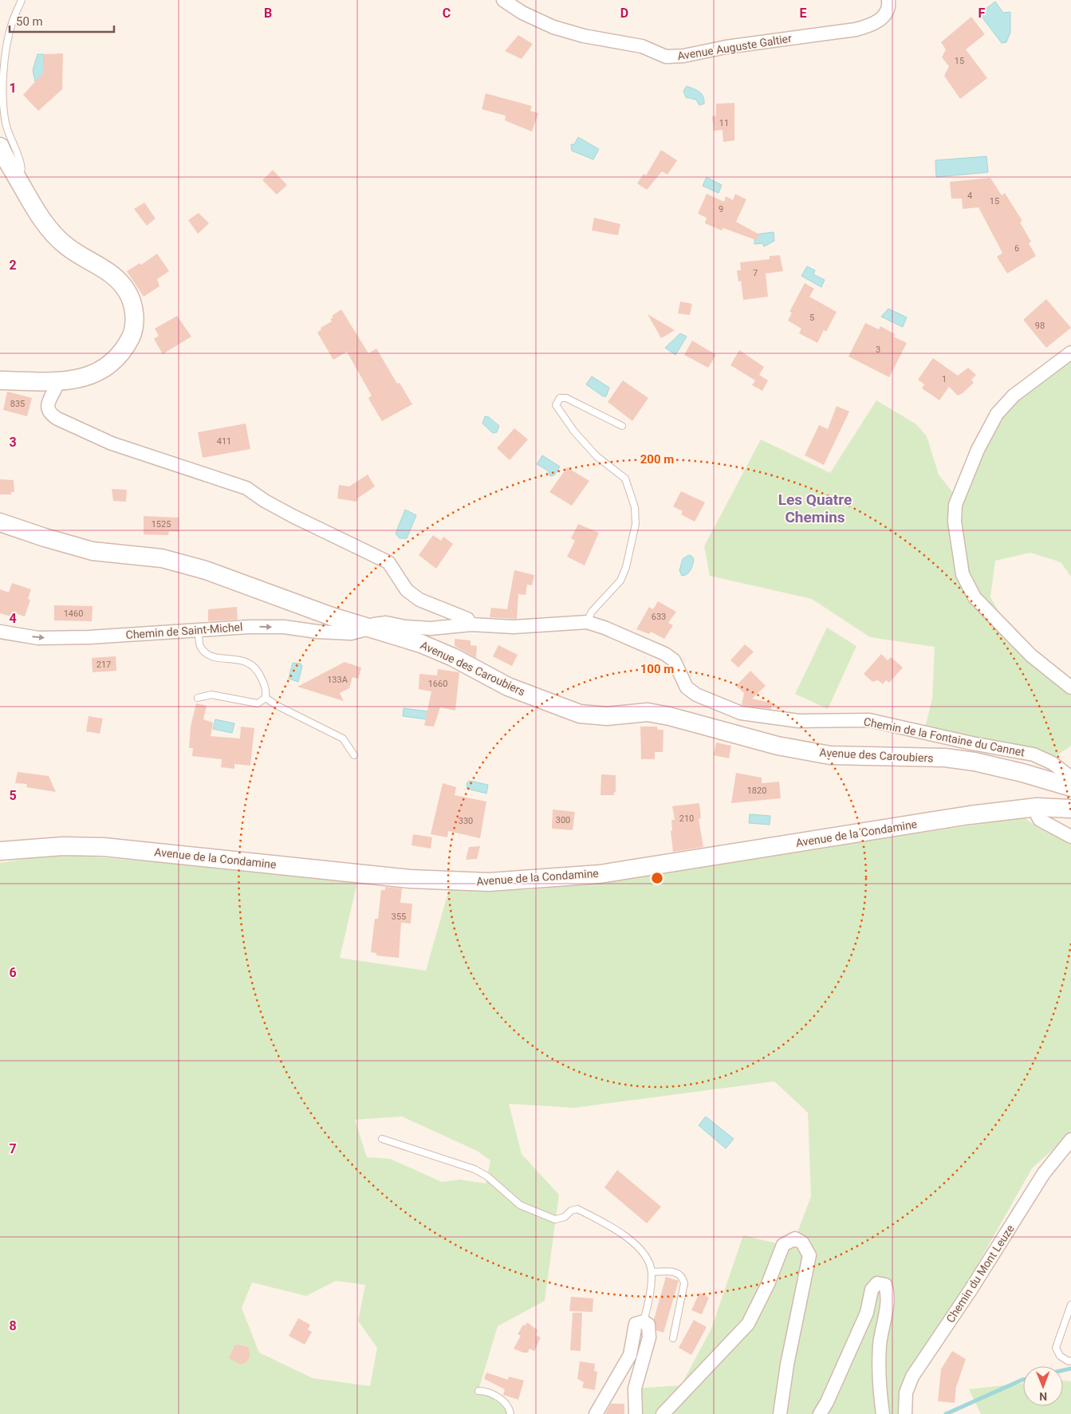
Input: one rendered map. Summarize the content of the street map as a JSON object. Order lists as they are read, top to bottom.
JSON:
{
  "streets": {
    "street": [
      "Avenue Auguste Galtier",
      "Chemin de Saint-Michel",
      "Avenue des Caroubiers",
      "Chemin de la Fontaine du Cannet",
      "Avenue de la Condamine",
      "Chemin du Mont Leuze"
    ]
  },
  "crossings": [
    ["Chemin de Saint-Michel", "Avenue des Caroubiers"],
    ["Chemin de Saint-Michel", "Chemin de la Fontaine du Cannet"]
  ],
  "one_way": ["Chemin de Saint-Michel"],
  "districts": ["Les Quatre Chemins"],
  "house_numbers": [
    "15",
    "11",
    "4",
    "15",
    "9",
    "6",
    "7",
    "5",
    "98",
    "3",
    "1",
    "835",
    "411",
    "1525",
    "1460",
    "633",
    "217",
    "133A",
    "1660",
    "1820",
    "210",
    "300",
    "330",
    "355"
  ],
  "scale_bar": "50 m",
  "north": "bottom",
  "grid": {
    "columns": [
      "B",
      "C",
      "D",
      "E",
      "F"
    ],
    "rows": [
      "1",
      "2",
      "3",
      "4",
      "5",
      "6",
      "7",
      "8"
    ]
  },
  "rings": ["200 m", "100 m"]
}
